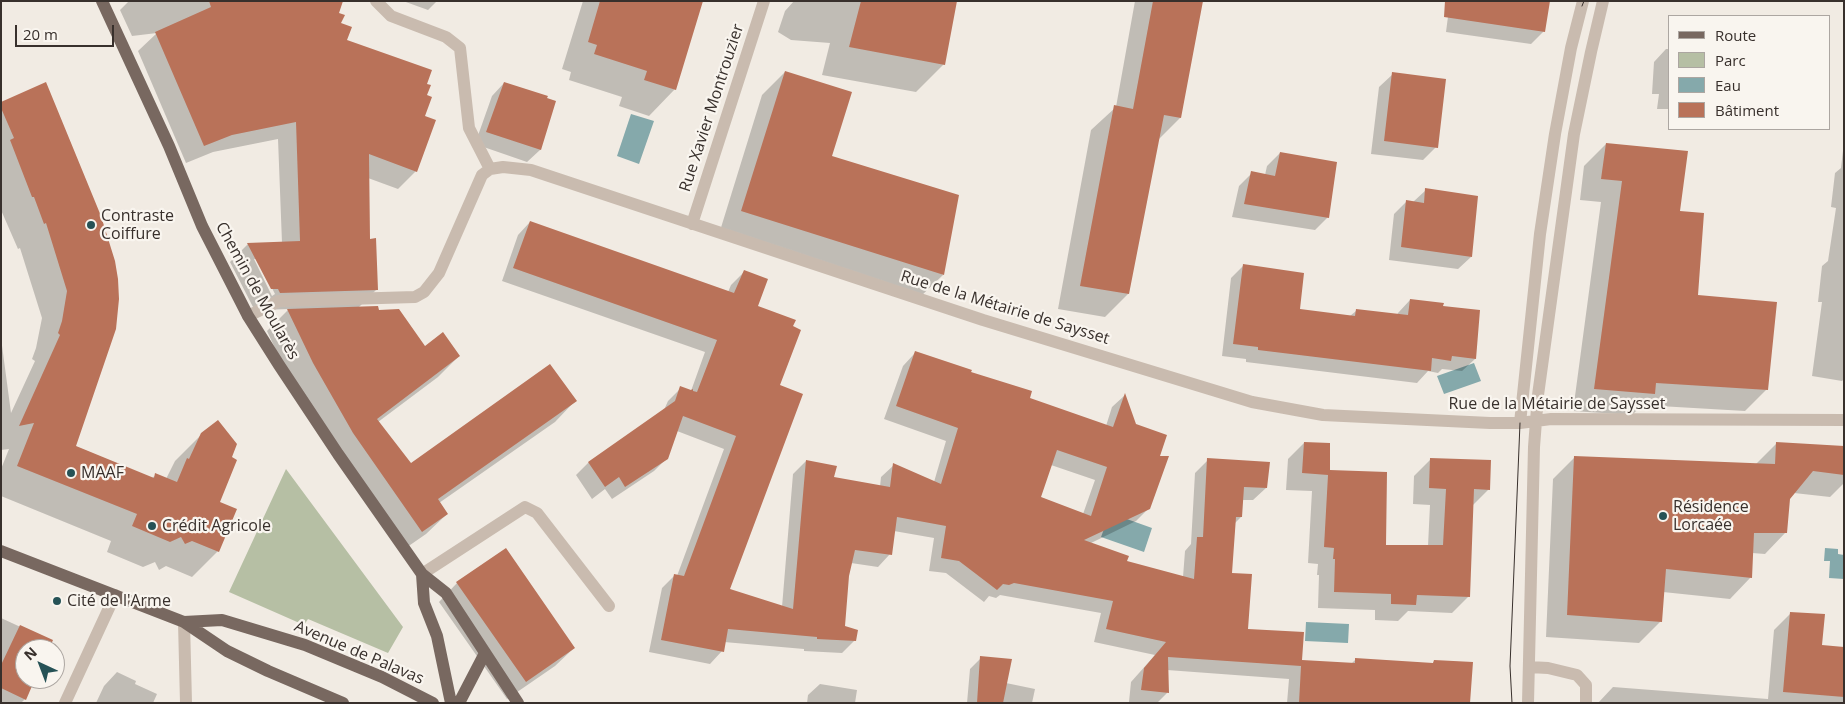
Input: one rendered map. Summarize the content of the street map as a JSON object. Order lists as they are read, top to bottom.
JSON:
{
  "streets": {
    "main road": ["Chemin de Moularès", "Avenue de Palavas"],
    "street": ["Rue Xavier Montrouzier", "Rue de la Métairie de Saysset"]
  },
  "crossings": [
    ["Rue Xavier Montrouzier", "Rue de la Métairie de Saysset"]
  ],
  "places": [
    "Contraste Coiffure",
    "MAAF",
    "Résidence Lorcaée",
    "Crédit Agricole",
    "Cité de l'Arme"
  ],
  "legend": [
    "Route",
    "Parc",
    "Eau",
    "Bâtiment"
  ],
  "scale_bar": "20 m",
  "north": "top left"
}
